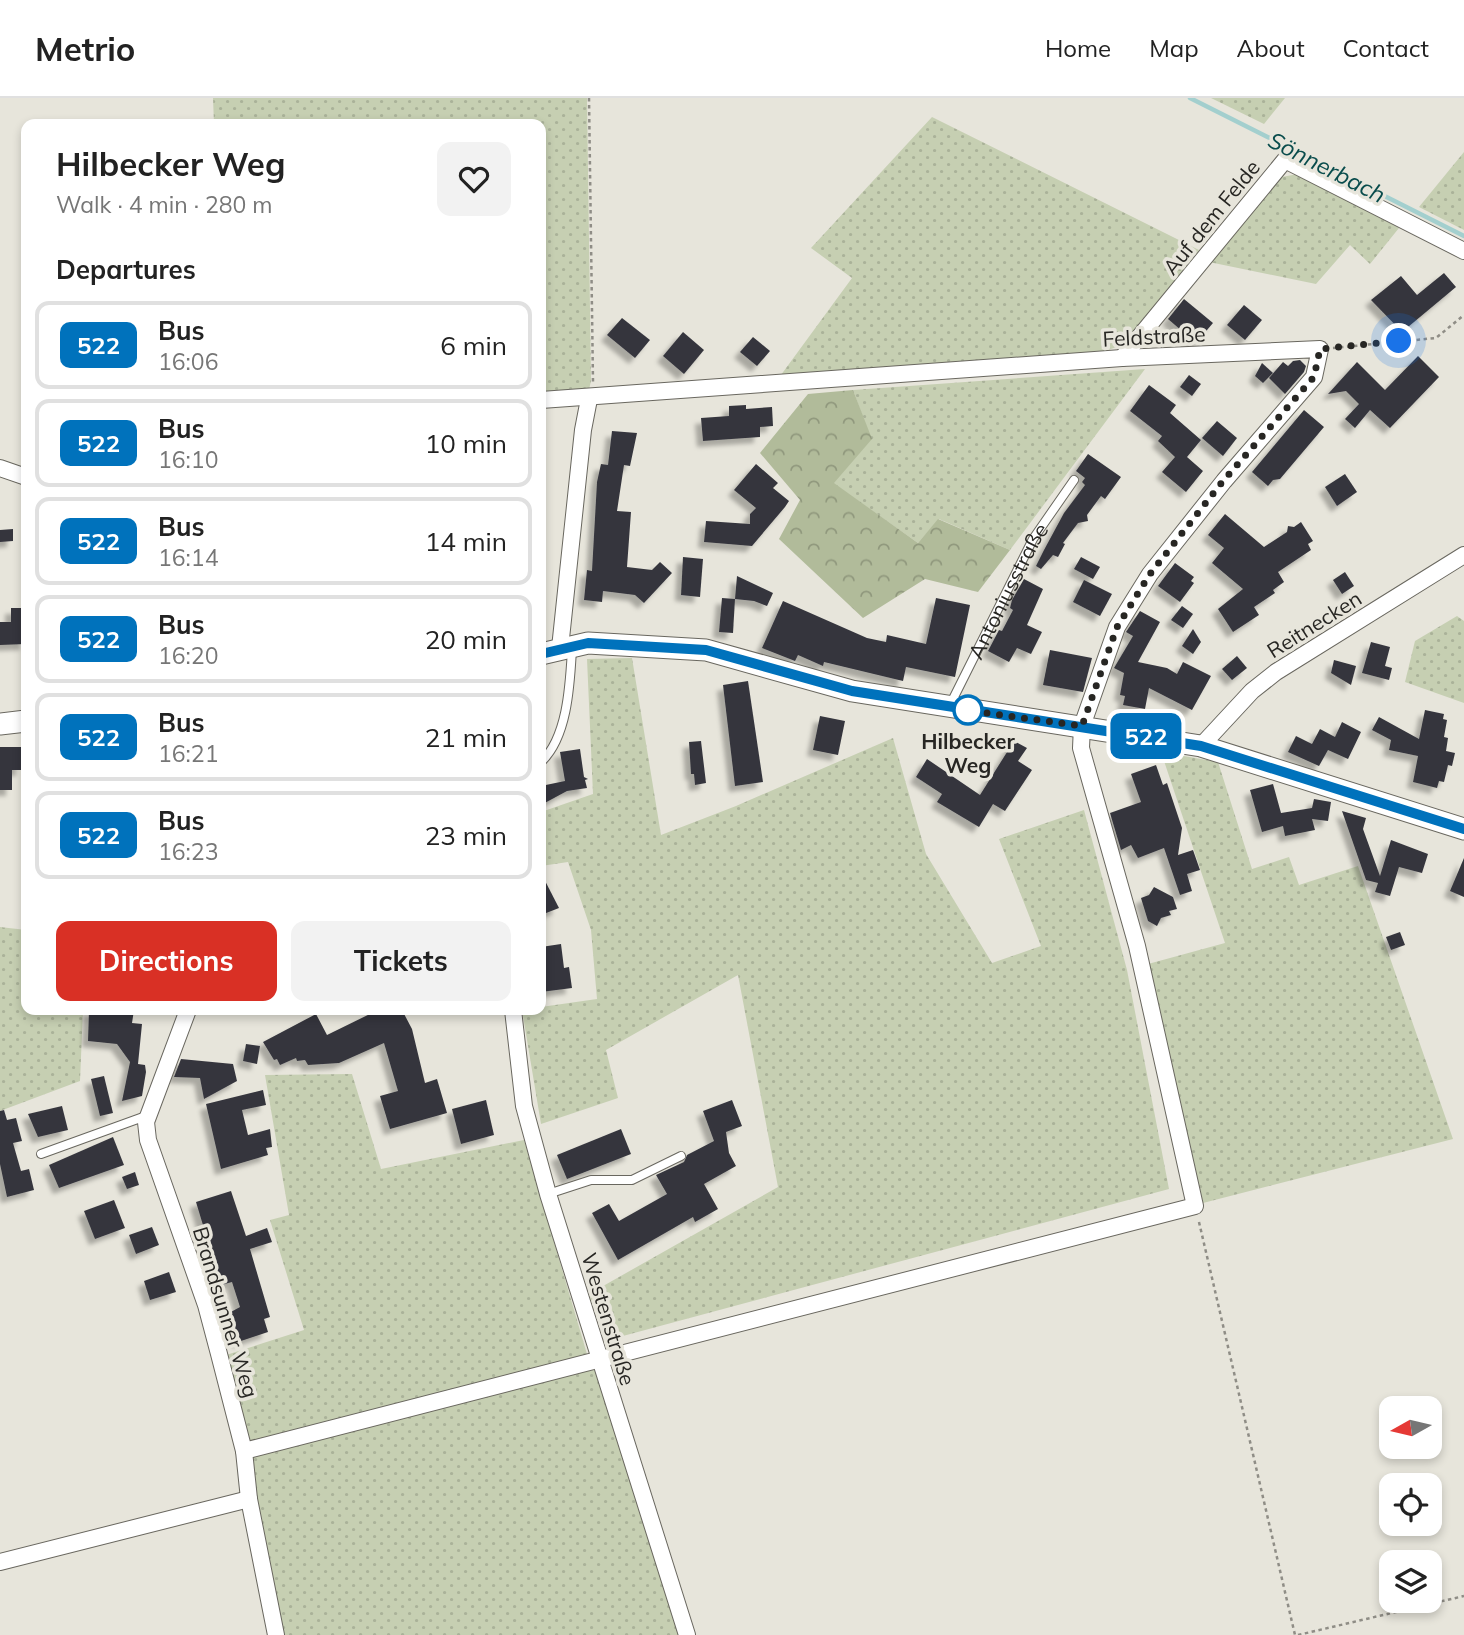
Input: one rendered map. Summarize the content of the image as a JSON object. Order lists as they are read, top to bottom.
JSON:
{
  "streets": {
    "street": [
      "Auf dem Felde",
      "Feldstraße",
      "Reitnecken",
      "Brandsunner Weg",
      "Westenstraße"
    ],
    "lane": ["Antoniusstraße"]
  },
  "crossings": [
    ["Auf dem Felde", "Feldstraße"]
  ],
  "water": ["Sönnerbach"],
  "places": ["Hilbecker Weg"],
  "lines": ["bus line 522"],
  "north": "left",
  "page": {
    "header": "Metrio",
    "nav": [
      "Home",
      "Map",
      "About",
      "Contact"
    ],
    "on_map": "522",
    "heading": [
      ["Hilbecker Weg", "Walk · 4 min · 280 m"],
      "Departures"
    ],
    "list": [
      {
        "mark": "522",
        "name": "Bus",
        "note": "16:06",
        "value": "6 min"
      },
      {
        "mark": "522",
        "name": "Bus",
        "note": "16:10",
        "value": "10 min"
      },
      {
        "mark": "522",
        "name": "Bus",
        "note": "16:14",
        "value": "14 min"
      },
      {
        "mark": "522",
        "name": "Bus",
        "note": "16:20",
        "value": "20 min"
      },
      {
        "mark": "522",
        "name": "Bus",
        "note": "16:21",
        "value": "21 min"
      },
      {
        "mark": "522",
        "name": "Bus",
        "note": "16:23",
        "value": "23 min"
      }
    ],
    "buttons": ["Directions", "Tickets"]
  }
}
